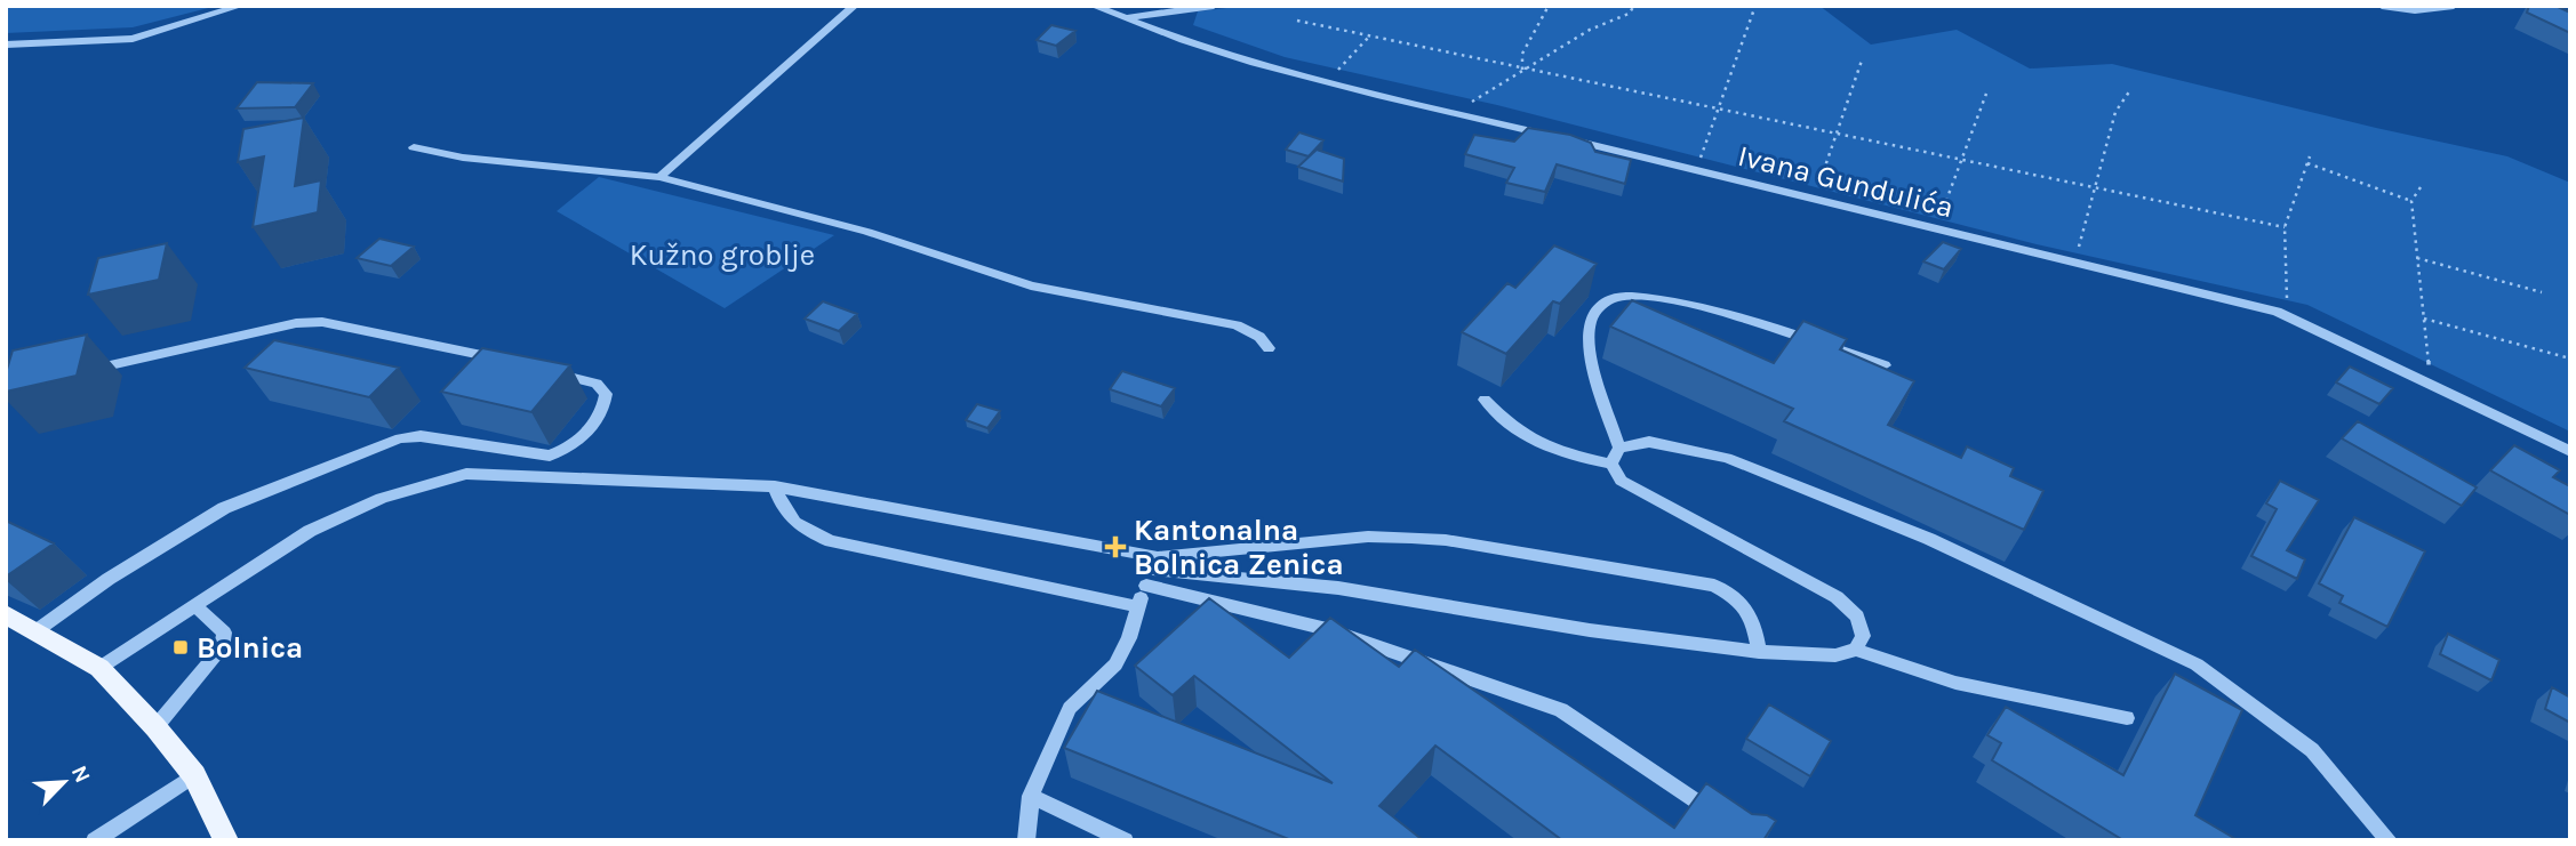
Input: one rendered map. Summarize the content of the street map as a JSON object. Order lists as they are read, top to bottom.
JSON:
{
  "streets": {
    "street": ["Ivana Gundulića"]
  },
  "parks": ["Kužno groblje"],
  "places": {
    "health": ["Kantonalna Bolnica Zenica"],
    "transit": ["Bolnica"]
  },
  "north": "top right"
}
